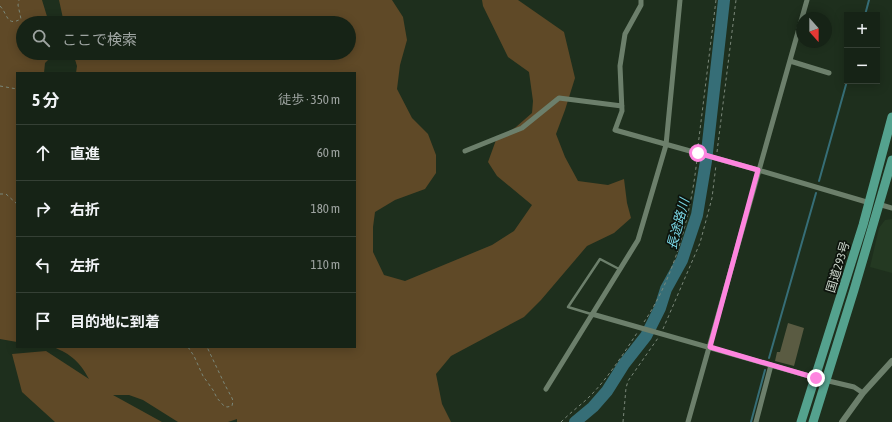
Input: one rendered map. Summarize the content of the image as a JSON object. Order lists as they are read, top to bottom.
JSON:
{
  "streets": {
    "highway": ["国道293号"]
  },
  "water": ["長途路川"],
  "north": "bottom",
  "page": {
    "map_buttons": ["+", "−"],
    "search": "ここで検索",
    "heading": ["5 分", "徒歩 · 350 m"],
    "list": [
      ["直進", "60 m"],
      ["右折", "180 m"],
      ["左折", "110 m"],
      "目的地に到着"
    ]
  }
}
